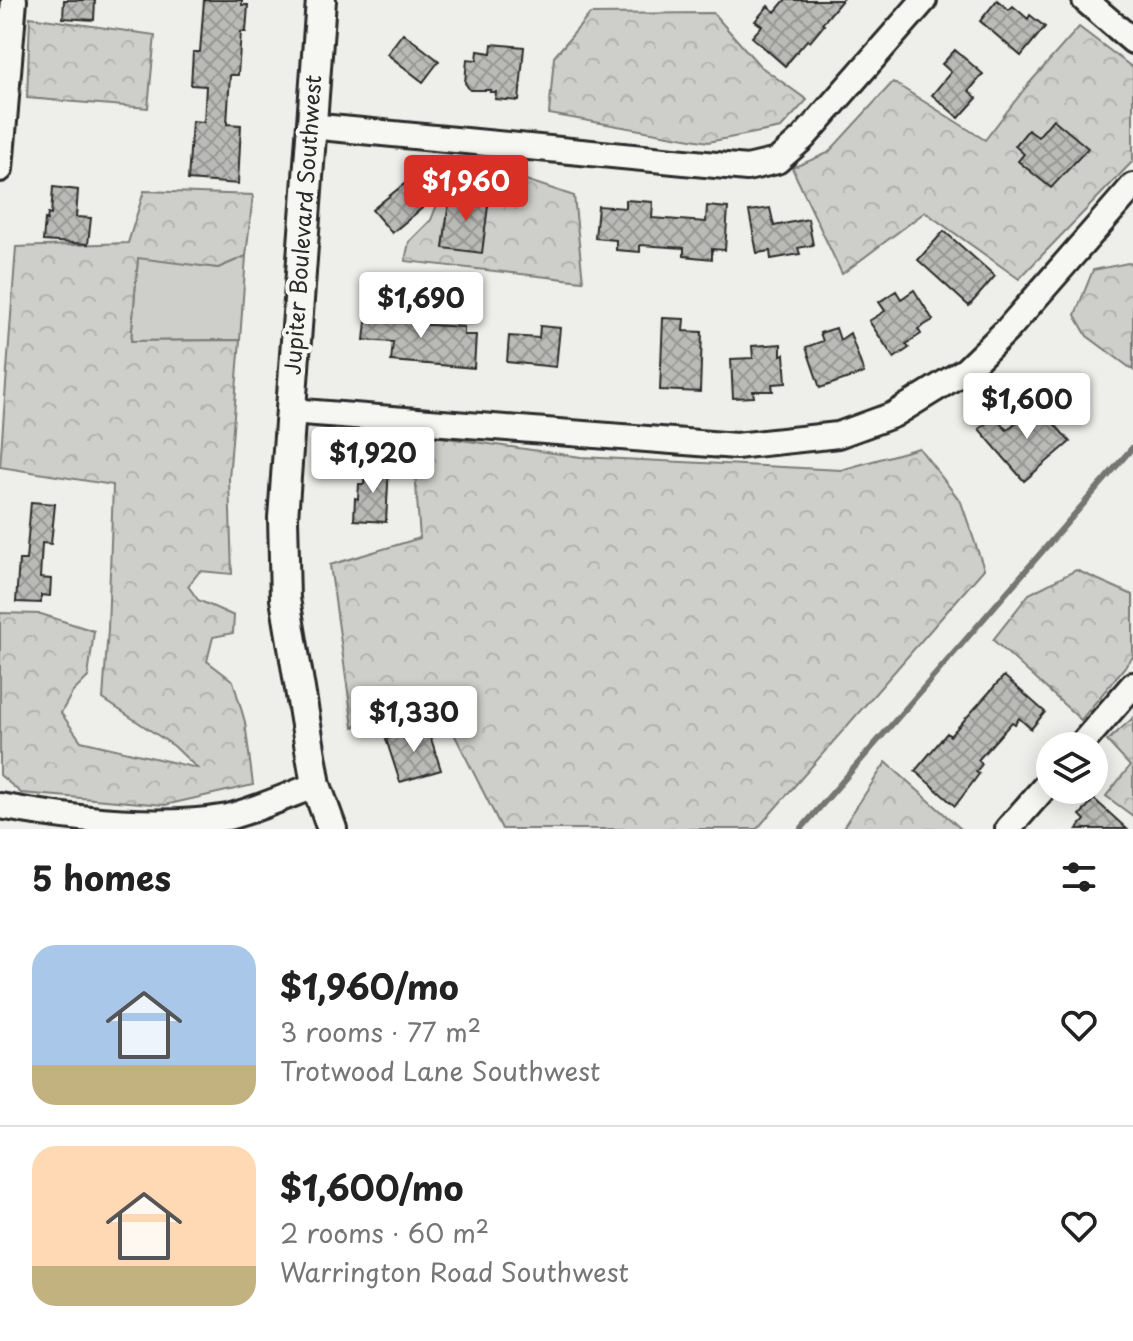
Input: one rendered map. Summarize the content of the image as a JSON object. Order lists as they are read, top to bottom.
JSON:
{
  "streets": {
    "street": ["Jupiter Boulevard Southwest"]
  },
  "page": {
    "price": [
      "$1,960",
      "$1,690",
      "$1,600",
      "$1,920",
      "$1,330"
    ],
    "heading": "5 homes",
    "list": [
      {
        "name": "$1,960/mo",
        "note": "3 rooms · 77 m² · Trotwood Lane Southwest"
      },
      {
        "name": "$1,600/mo",
        "note": "2 rooms · 60 m² · Warrington Road Southwest"
      }
    ]
  }
}
